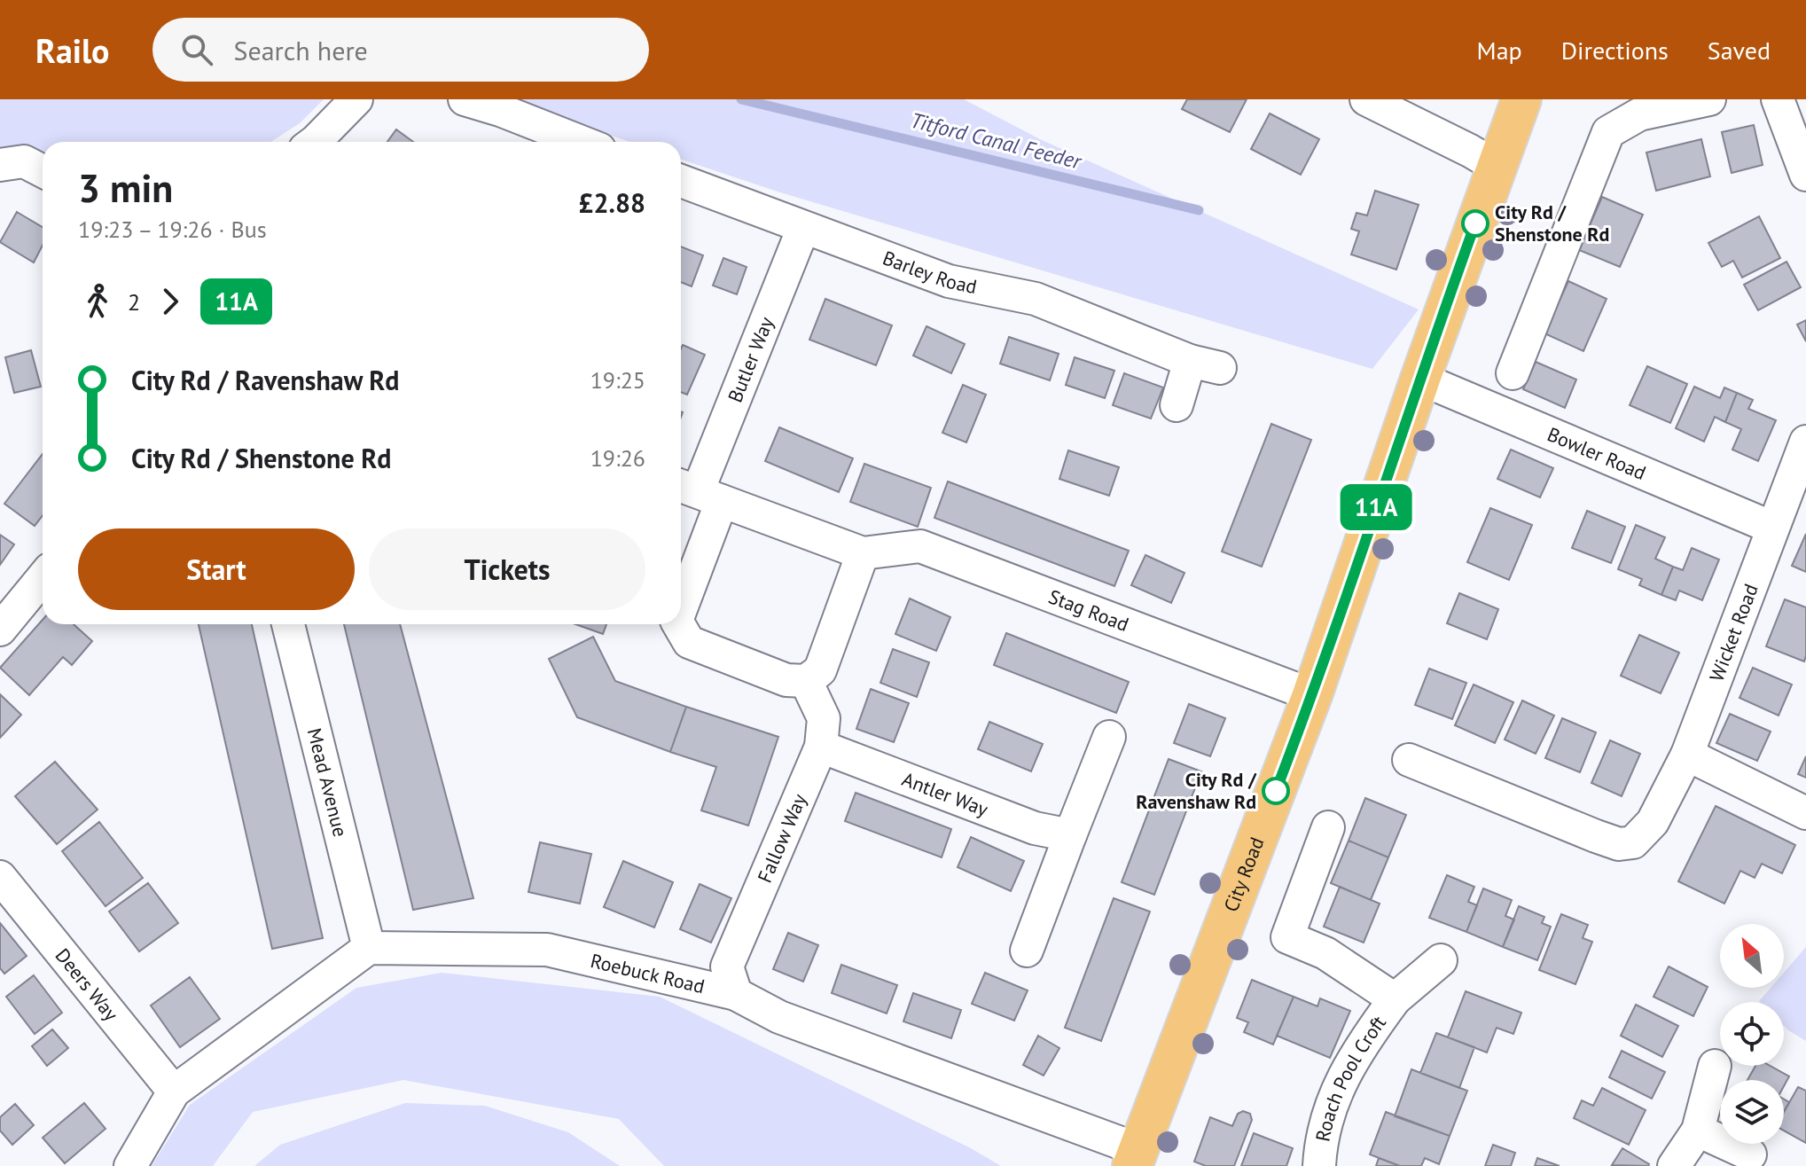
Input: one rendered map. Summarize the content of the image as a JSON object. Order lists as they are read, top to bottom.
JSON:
{
  "streets": {
    "main road": ["City Road"],
    "street": [
      "Barley Road",
      "Butler Way",
      "Bowler Road",
      "Stag Road",
      "Wicket Road",
      "Mead Avenue",
      "Antler Way",
      "Fallow Way",
      "Roebuck Road",
      "Deers Way",
      "Roach Pool Croft"
    ]
  },
  "crossings": [
    ["Barley Road", "Butler Way"],
    ["Butler Way", "Fallow Way"],
    ["Bowler Road", "Wicket Road"],
    ["Bowler Road", "City Road"],
    ["Stag Road", "City Road"],
    ["Mead Avenue", "Roebuck Road"],
    ["Antler Way", "Fallow Way"],
    ["Fallow Way", "Roebuck Road"],
    ["City Road", "Roebuck Road"]
  ],
  "water": ["Titford Canal Feeder"],
  "places": ["City Rd / Shenstone Rd", "City Rd / Ravenshaw Rd"],
  "lines": ["bus line 11A"],
  "north": "top left",
  "page": {
    "header": "Railo",
    "search": "Search here",
    "nav": ["Map", "Directions", "Saved"],
    "on_map": "11A",
    "heading": ["3 min", "19:23 – 19:26 · Bus", "£2.88"],
    "legs": ["2", "11A"],
    "list": [
      {
        "name": "City Rd / Ravenshaw Rd",
        "value": "19:25"
      },
      {
        "name": "City Rd / Shenstone Rd",
        "value": "19:26"
      }
    ],
    "buttons": ["Start", "Tickets"]
  }
}
